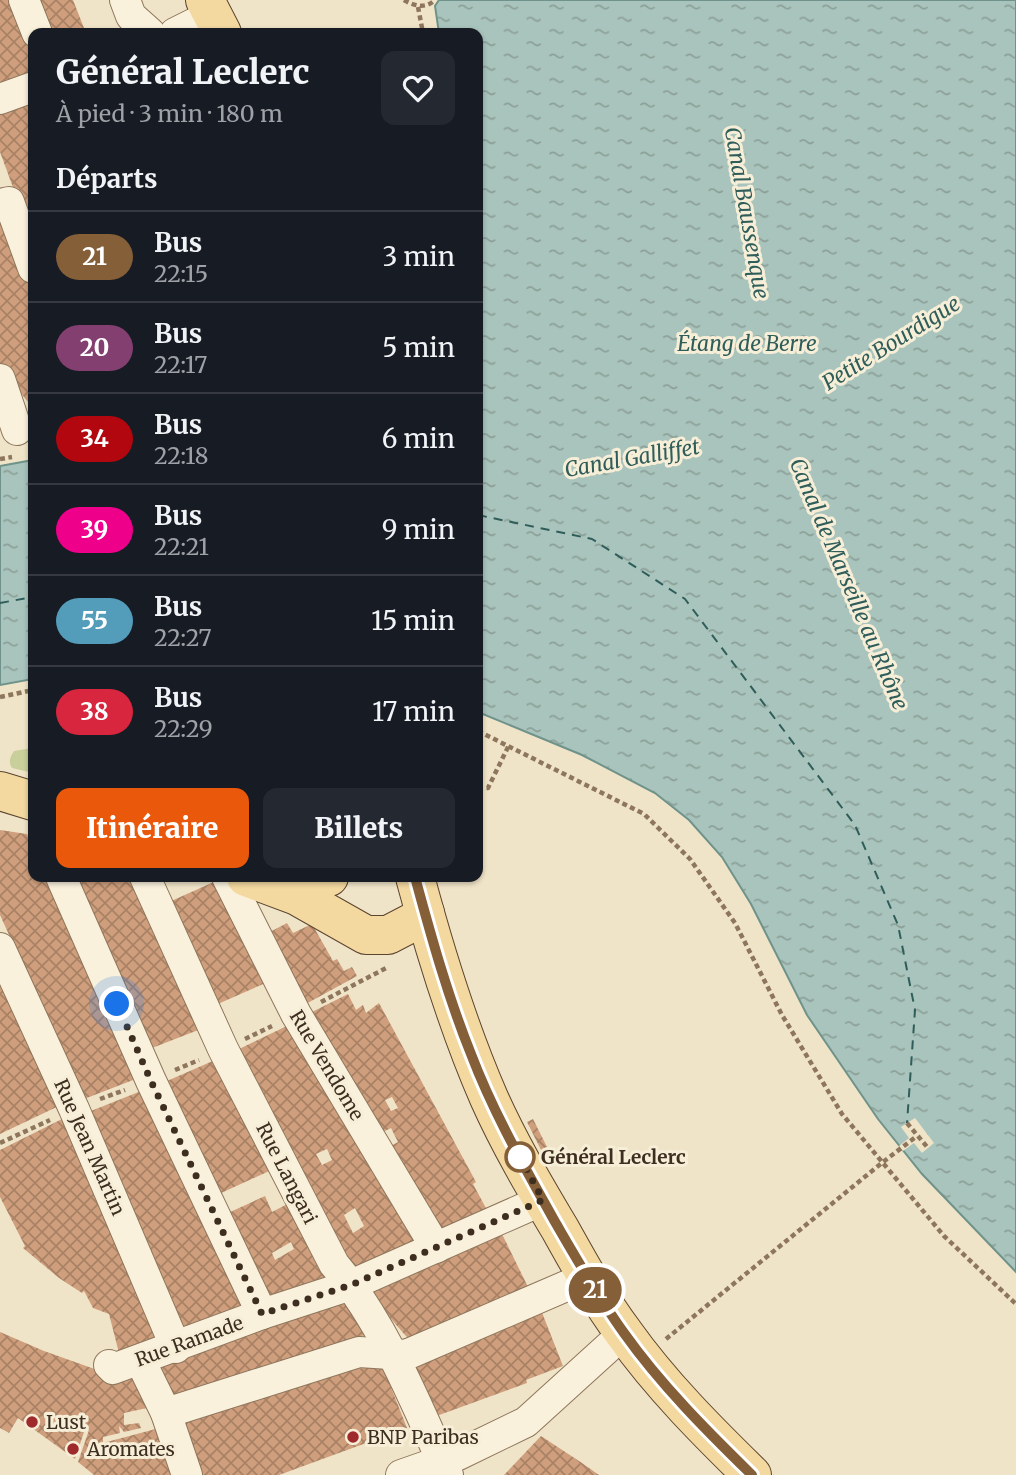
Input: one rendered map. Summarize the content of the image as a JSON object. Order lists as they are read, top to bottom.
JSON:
{
  "streets": {
    "street": [
      "Rue Vendome",
      "Rue Jean Martin",
      "Rue Langari",
      "Rue Ramade"
    ]
  },
  "crossings": [
    ["Rue Vendome", "Rue Ramade"],
    ["Rue Jean Martin", "Rue Ramade"],
    ["Rue Langari", "Rue Ramade"]
  ],
  "water": [
    "Canal Baussenque",
    "Étang de Berre",
    "Petite Bourdigue",
    "Canal Galliffet",
    "Canal de Marseille au Rhône"
  ],
  "places": [
    "Général Leclerc",
    "Lust",
    "BNP Paribas",
    "Aromates"
  ],
  "lines": ["bus line 21"],
  "page": {
    "on_map": "21",
    "heading": [
      ["Général Leclerc", "À pied · 3 min · 180 m"],
      "Départs"
    ],
    "list": [
      {
        "mark": "21",
        "name": "Bus",
        "note": "22:15",
        "value": "3 min"
      },
      {
        "mark": "20",
        "name": "Bus",
        "note": "22:17",
        "value": "5 min"
      },
      {
        "mark": "34",
        "name": "Bus",
        "note": "22:18",
        "value": "6 min"
      },
      {
        "mark": "39",
        "name": "Bus",
        "note": "22:21",
        "value": "9 min"
      },
      {
        "mark": "55",
        "name": "Bus",
        "note": "22:27",
        "value": "15 min"
      },
      {
        "mark": "38",
        "name": "Bus",
        "note": "22:29",
        "value": "17 min"
      }
    ],
    "buttons": ["Itinéraire", "Billets"]
  }
}
